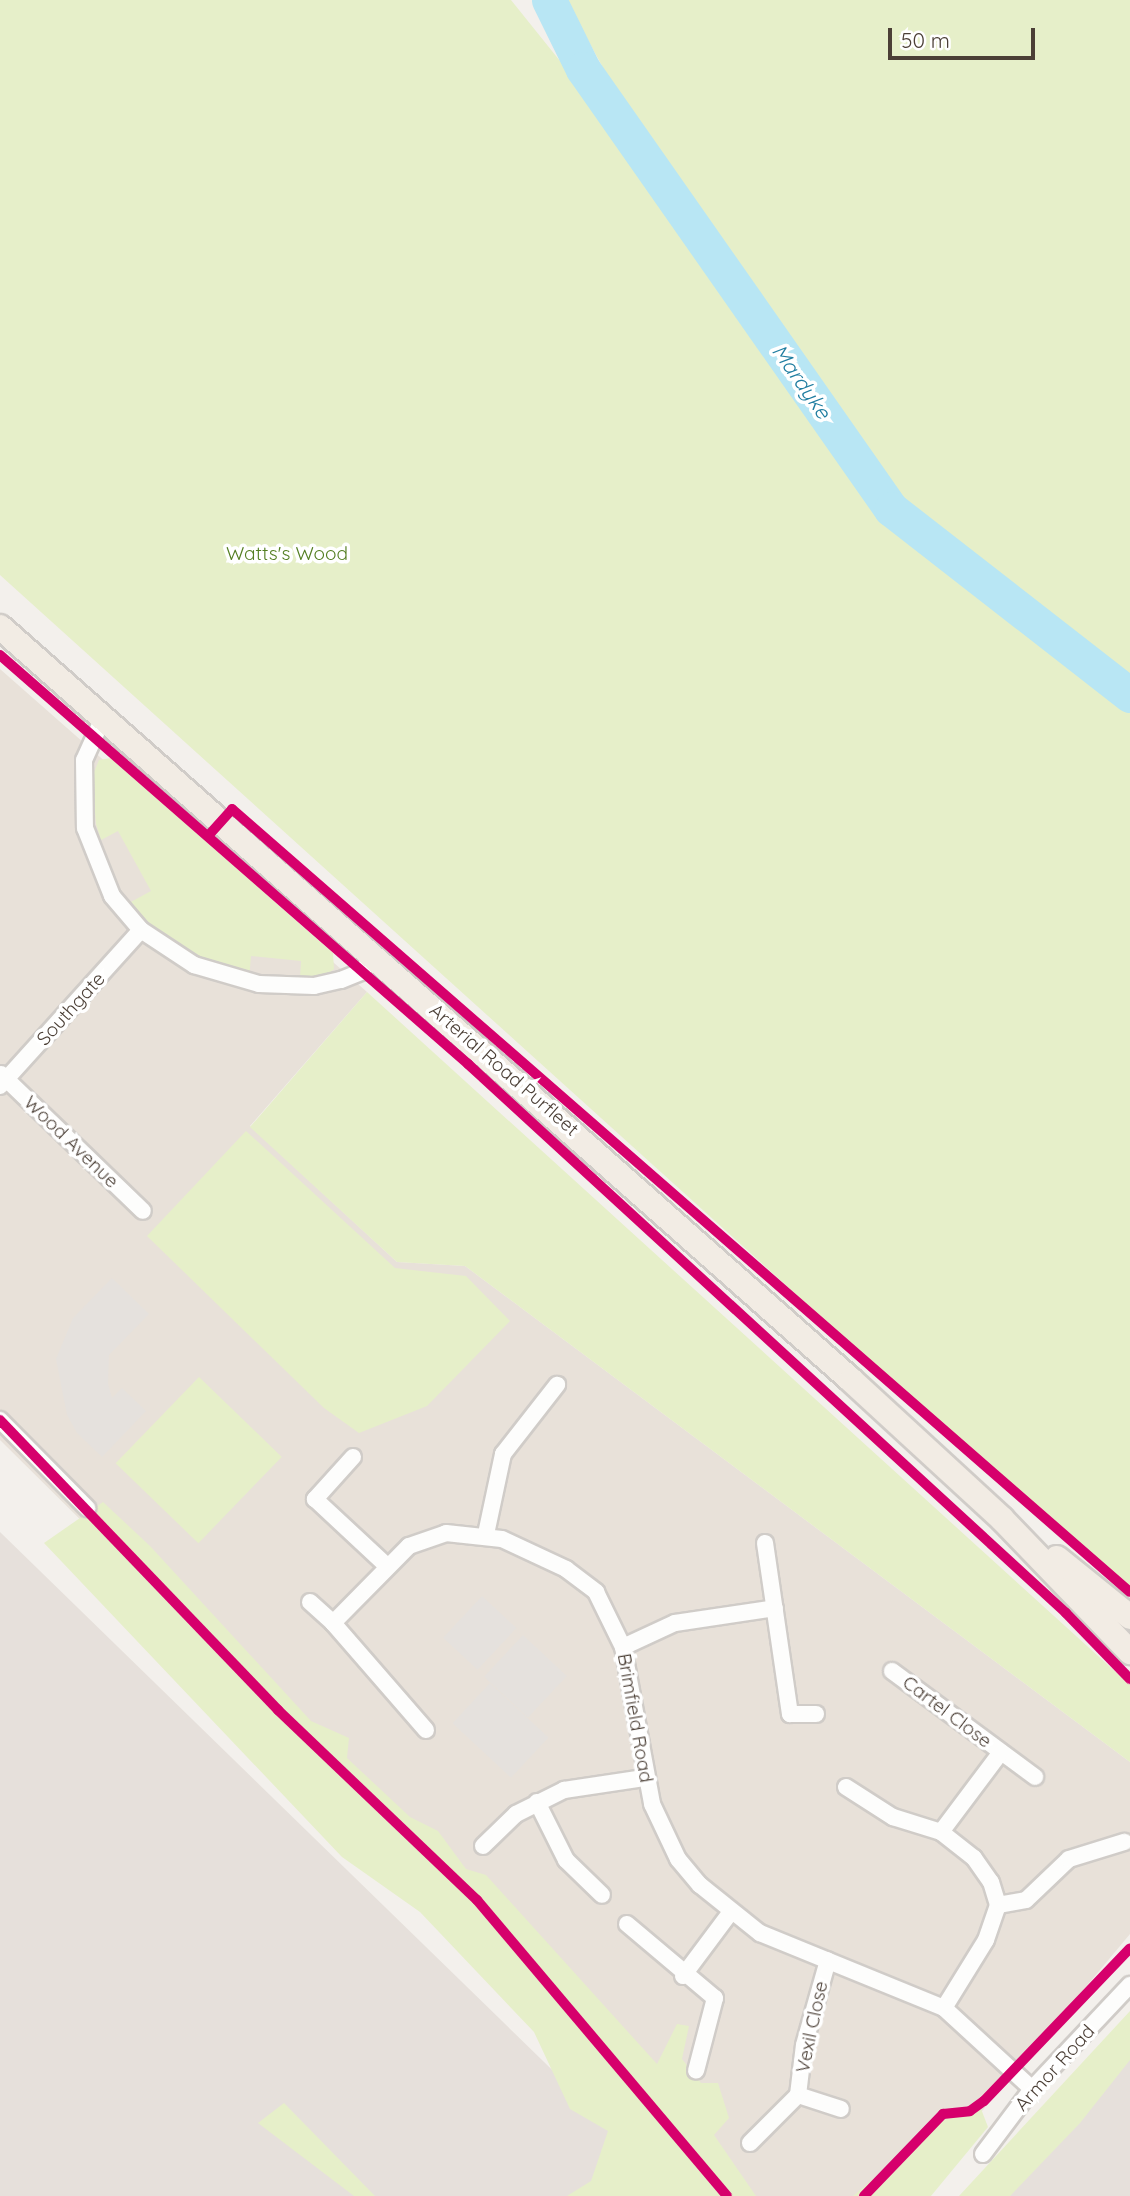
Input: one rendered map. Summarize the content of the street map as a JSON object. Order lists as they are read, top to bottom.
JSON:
{
  "streets": {
    "main road": ["Arterial Road Purfleet"],
    "street": [
      "Southgate",
      "Wood Avenue",
      "Cartel Close",
      "Brimfield Road",
      "Vexil Close",
      "Armor Road"
    ]
  },
  "crossings": [
    ["Southgate", "Wood Avenue"],
    ["Brimfield Road", "Vexil Close"],
    ["Brimfield Road", "Armor Road"]
  ],
  "water": ["Mardyke"],
  "parks": ["Watts's Wood"],
  "scale_bar": "50 m"
}
